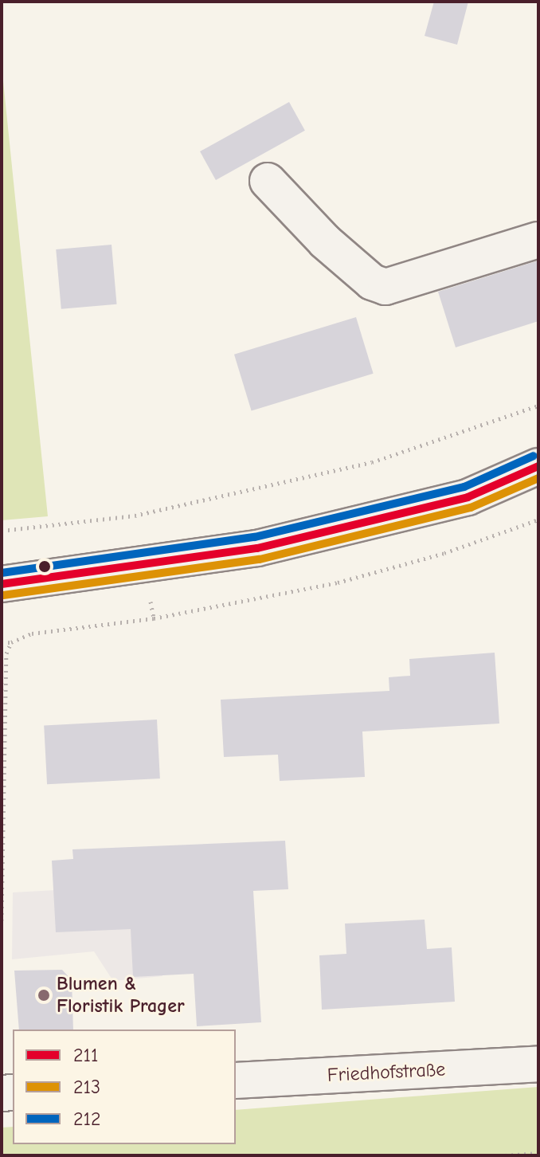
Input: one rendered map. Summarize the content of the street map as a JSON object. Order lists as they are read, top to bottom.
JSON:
{
  "streets": {
    "main road": ["Friedhofstraße"]
  },
  "places": ["Blumen & Floristik Prager"],
  "lines": ["transit line 212", "transit line 211", "transit line 213"],
  "legend": ["211", "213", "212"]
}
